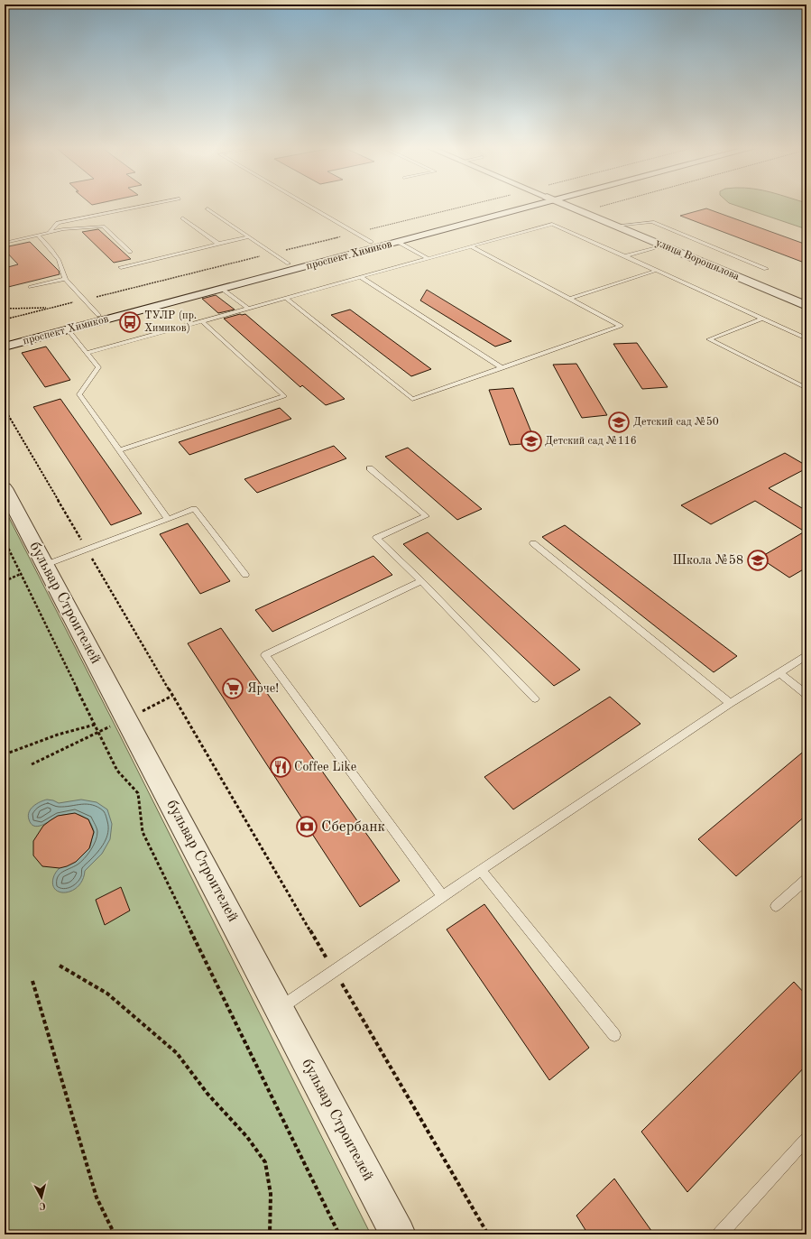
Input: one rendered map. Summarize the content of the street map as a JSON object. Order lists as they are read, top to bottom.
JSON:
{
  "streets": {
    "main road": ["проспект Химиков", "улица Ворошилова", "бульвар Строителей"]
  },
  "places": {
    "bus stop": ["ТУЛР (пр. Химиков)"],
    "school or university": ["Детский сад №50", "Детский сад №116", "Школа №58"],
    "supermarket": ["Ярче!"],
    "restaurant": ["Coffee Like"],
    "bank": ["Сбербанк"]
  },
  "north": "bottom"
}
